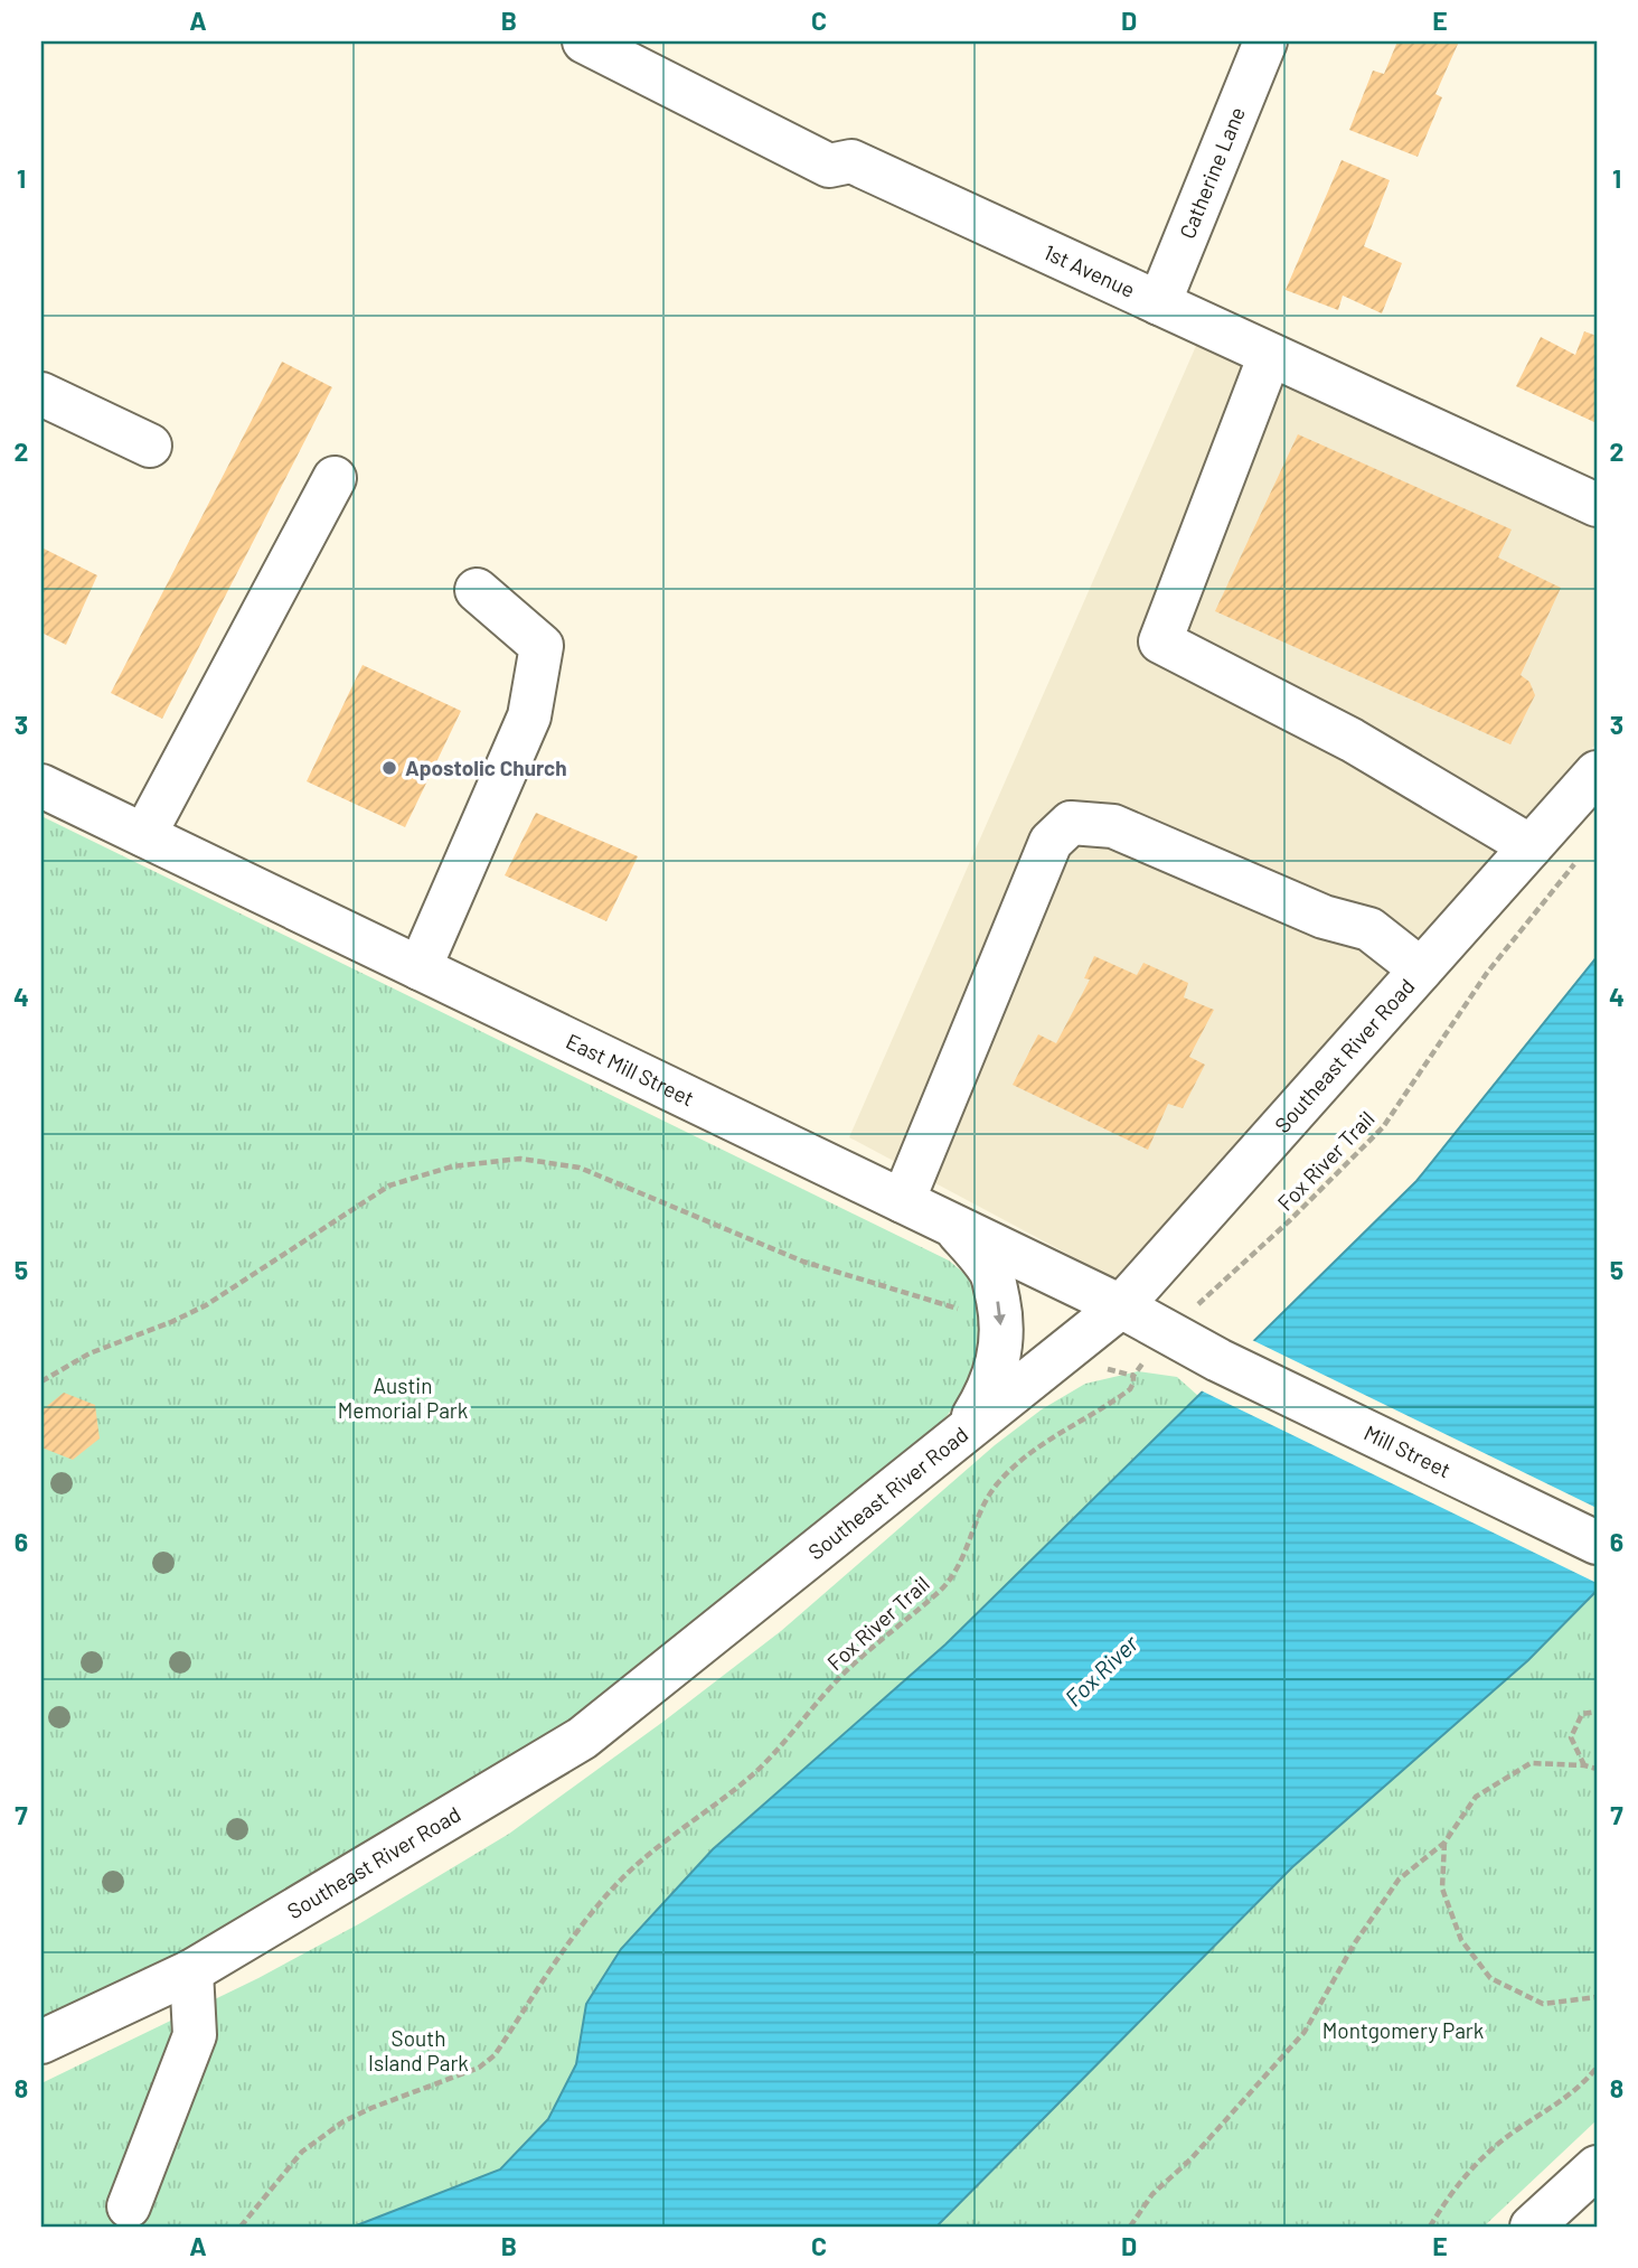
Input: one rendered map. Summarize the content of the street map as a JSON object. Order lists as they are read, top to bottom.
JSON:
{
  "streets": {
    "street": [
      "Catherine Lane",
      "1st Avenue",
      "Southeast River Road",
      "East Mill Street",
      "Mill Street"
    ],
    "path": ["Fox River Trail"]
  },
  "crossings": [
    ["Catherine Lane", "1st Avenue"],
    ["Southeast River Road", "East Mill Street"],
    ["East Mill Street", "Fox River Trail"],
    ["East Mill Street", "Mill Street"]
  ],
  "water": ["Fox River"],
  "parks": ["Austin Memorial Park", "Montgomery Park", "South Island Park"],
  "places": ["Apostolic Church"],
  "grid": {
    "columns": [
      "A",
      "B",
      "C",
      "D",
      "E"
    ],
    "rows": [
      "1",
      "2",
      "3",
      "4",
      "5",
      "6",
      "7",
      "8"
    ]
  }
}
